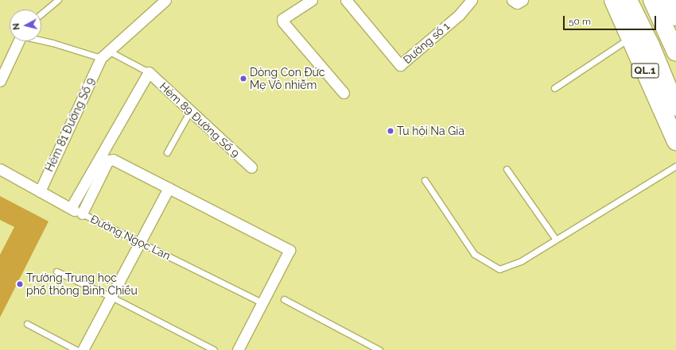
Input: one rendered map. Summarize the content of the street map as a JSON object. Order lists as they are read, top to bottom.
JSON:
{
  "streets": {
    "highway": ["QL.1"],
    "street": [
      "Đường số 1",
      "Hẻm 89 Đường Số 9",
      "Hẻm 81 Đường Số 9",
      "Đường Ngọc Lan"
    ]
  },
  "crossings": [
    ["Hẻm 81 Đường Số 9", "Đường Ngọc Lan"]
  ],
  "places": ["Dòng Con Đức Mẹ Vô nhiễm", "Tu hội Na Gia", "Trường Trung học phổ thông Bình Chiểu"],
  "scale_bar": "50 m",
  "north": "left"
}
